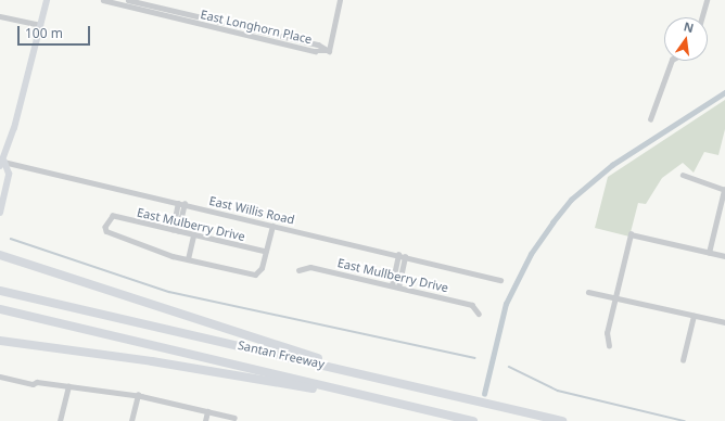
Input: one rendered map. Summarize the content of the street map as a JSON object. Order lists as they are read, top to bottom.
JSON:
{
  "streets": {
    "highway": ["Santan Freeway"],
    "street": [
      "East Longhorn Place",
      "East Willis Road",
      "East Mulberry Drive",
      "East Mullberry Drive"
    ]
  },
  "scale_bar": "100 m",
  "north": "top"
}
